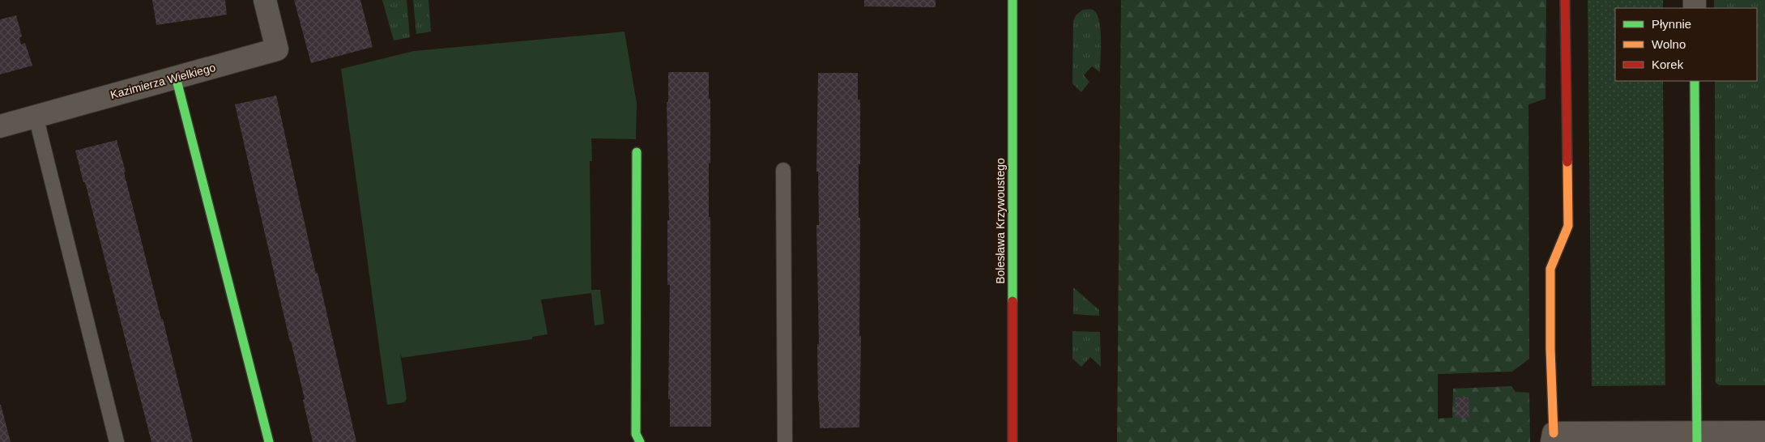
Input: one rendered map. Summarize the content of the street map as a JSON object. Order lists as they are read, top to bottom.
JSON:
{
  "streets": {
    "street": ["Kazimierza Wielkiego", "Bolesława Krzywoustego"]
  },
  "legend": ["Płynnie", "Wolno", "Korek"]
}
